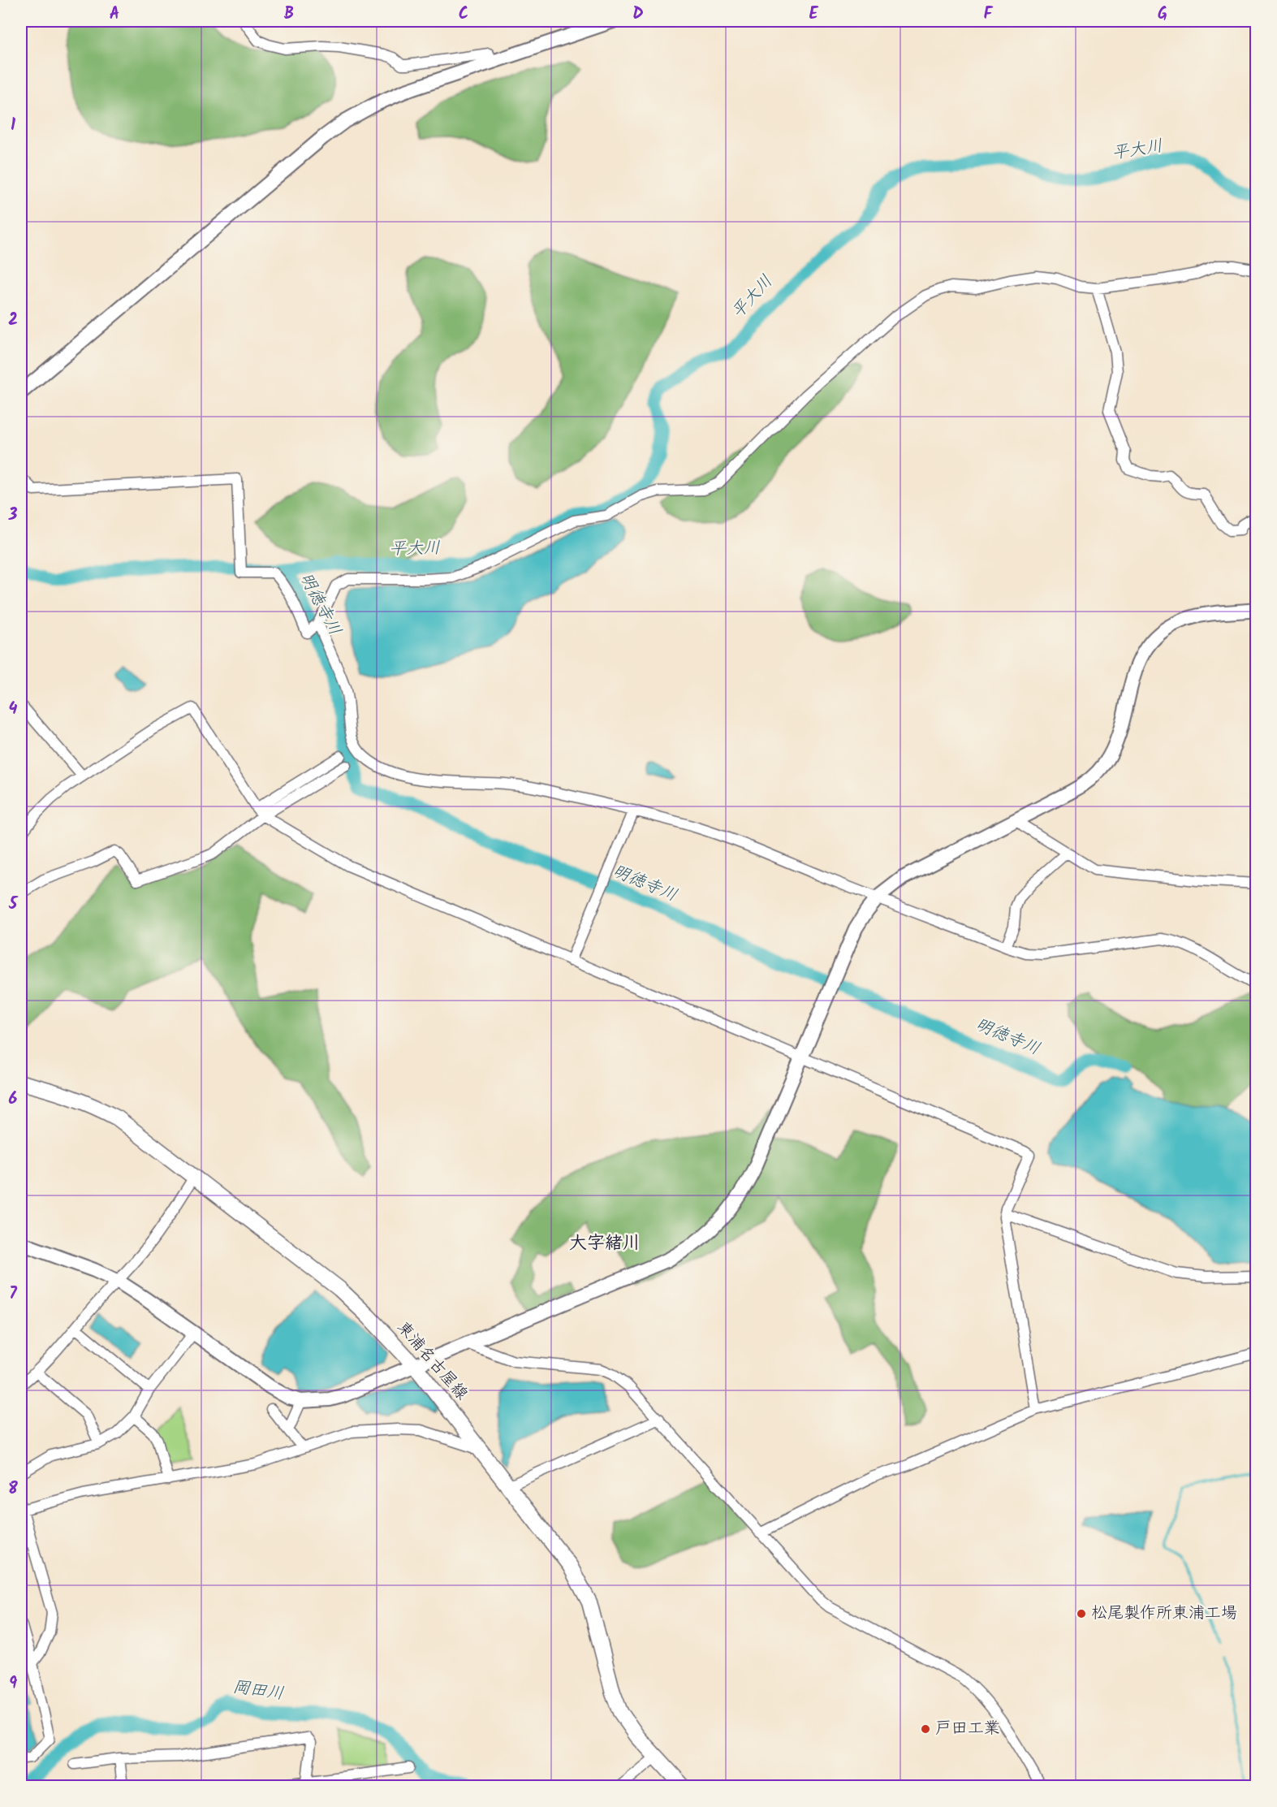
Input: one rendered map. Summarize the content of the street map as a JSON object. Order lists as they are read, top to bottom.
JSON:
{
  "streets": {
    "main road": ["東浦名古屋線"]
  },
  "districts": ["大字緒川"],
  "water": ["平大川", "明徳寺川", "岡田川"],
  "places": ["松尾製作所東浦工場", "戸田工業"],
  "grid": {
    "columns": [
      "A",
      "B",
      "C",
      "D",
      "E",
      "F",
      "G"
    ],
    "rows": [
      "1",
      "2",
      "3",
      "4",
      "5",
      "6",
      "7",
      "8",
      "9"
    ]
  }
}
